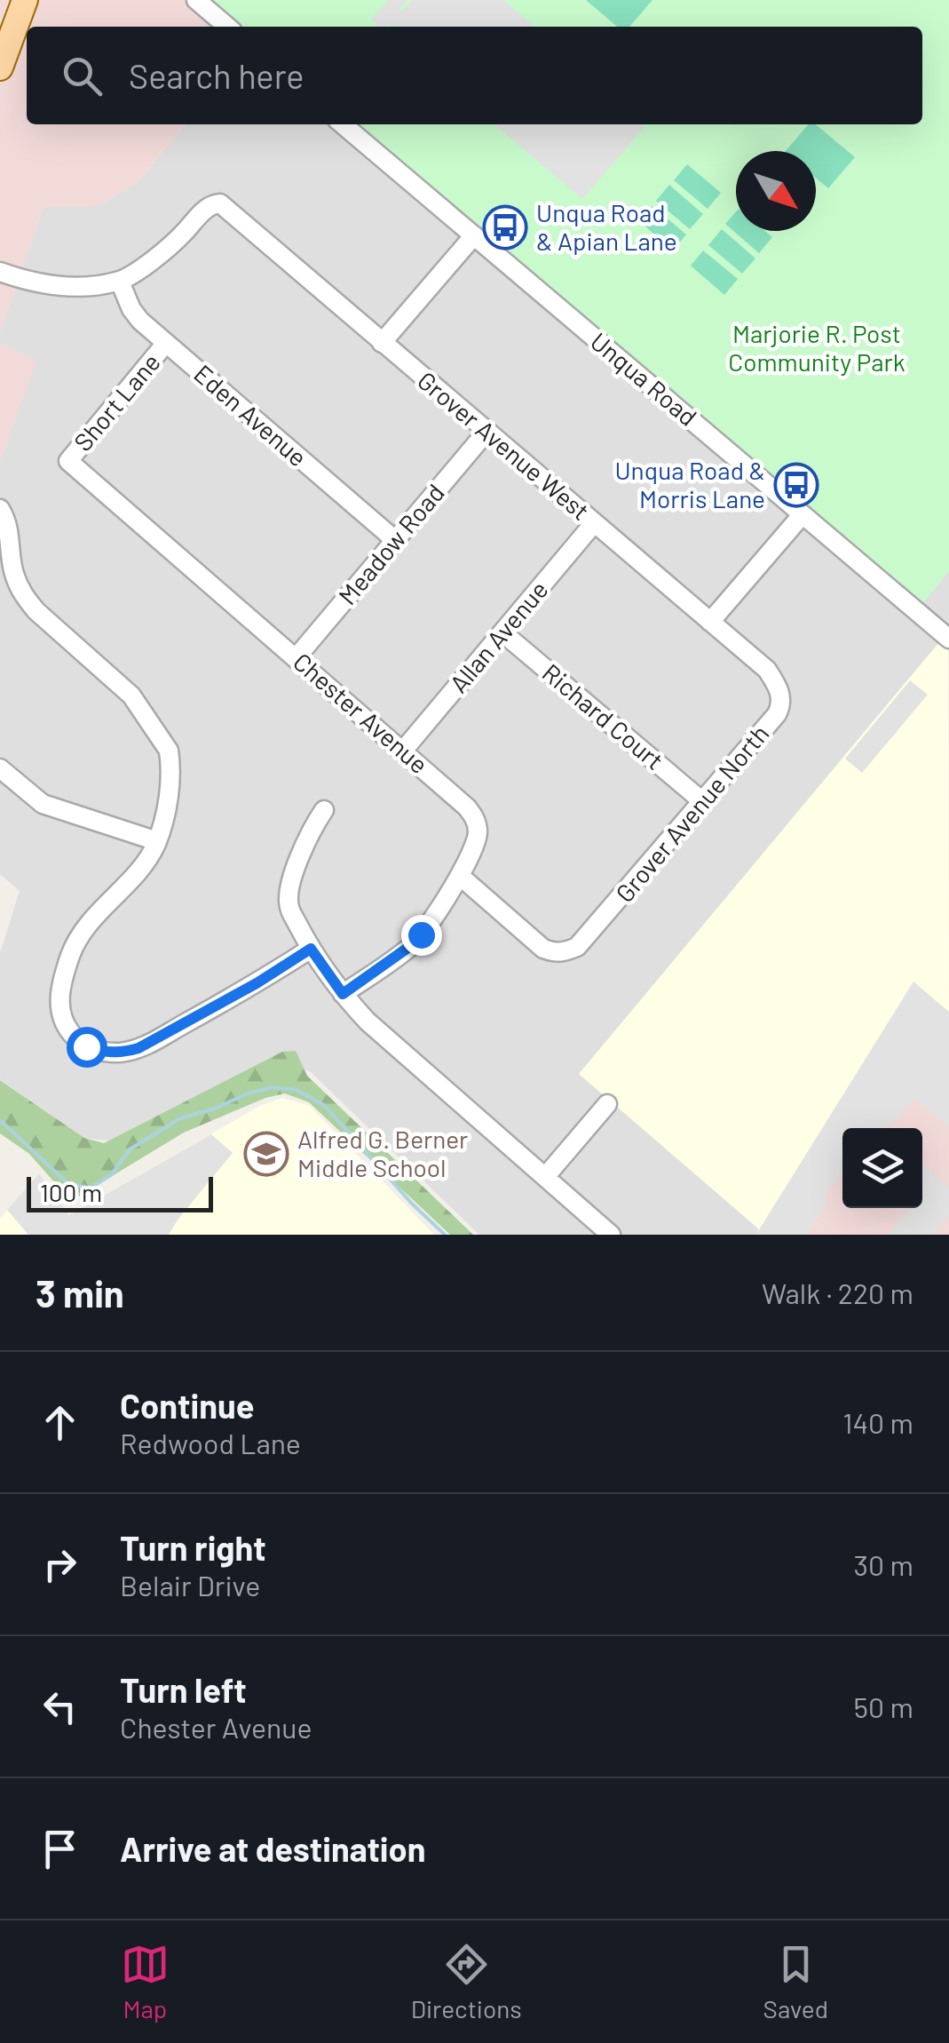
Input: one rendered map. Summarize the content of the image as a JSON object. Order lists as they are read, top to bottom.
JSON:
{
  "streets": {
    "street": [
      "Unqua Road",
      "Short Lane",
      "Eden Avenue",
      "Grover Avenue West",
      "Meadow Road",
      "Allan Avenue",
      "Chester Avenue",
      "Richard Court",
      "Grover Avenue North"
    ]
  },
  "crossings": [
    ["Short Lane", "Eden Avenue"],
    ["Short Lane", "Chester Avenue"],
    ["Eden Avenue", "Grover Avenue West"],
    ["Eden Avenue", "Meadow Road"],
    ["Grover Avenue West", "Meadow Road"],
    ["Grover Avenue West", "Allan Avenue"],
    ["Grover Avenue West", "Grover Avenue North"],
    ["Meadow Road", "Chester Avenue"],
    ["Allan Avenue", "Chester Avenue"],
    ["Allan Avenue", "Richard Court"],
    ["Chester Avenue", "Grover Avenue North"],
    ["Richard Court", "Grover Avenue North"]
  ],
  "parks": ["Marjorie R. Post Community Park"],
  "places": {
    "bus stop": ["Unqua Road & Apian Lane", "Unqua Road & Morris Lane"],
    "school or university": ["Alfred G. Berner Middle School"]
  },
  "scale_bar": "100 m",
  "north": "bottom right",
  "page": {
    "search": "Search here",
    "scale": "100 m",
    "heading": ["3 min", "Walk · 220 m"],
    "list": [
      ["Continue", "Redwood Lane", "140 m"],
      ["Turn right", "Belair Drive", "30 m"],
      ["Turn left", "Chester Avenue", "50 m"],
      "Arrive at destination"
    ],
    "nav": ["Map", "Directions", "Saved"]
  }
}
